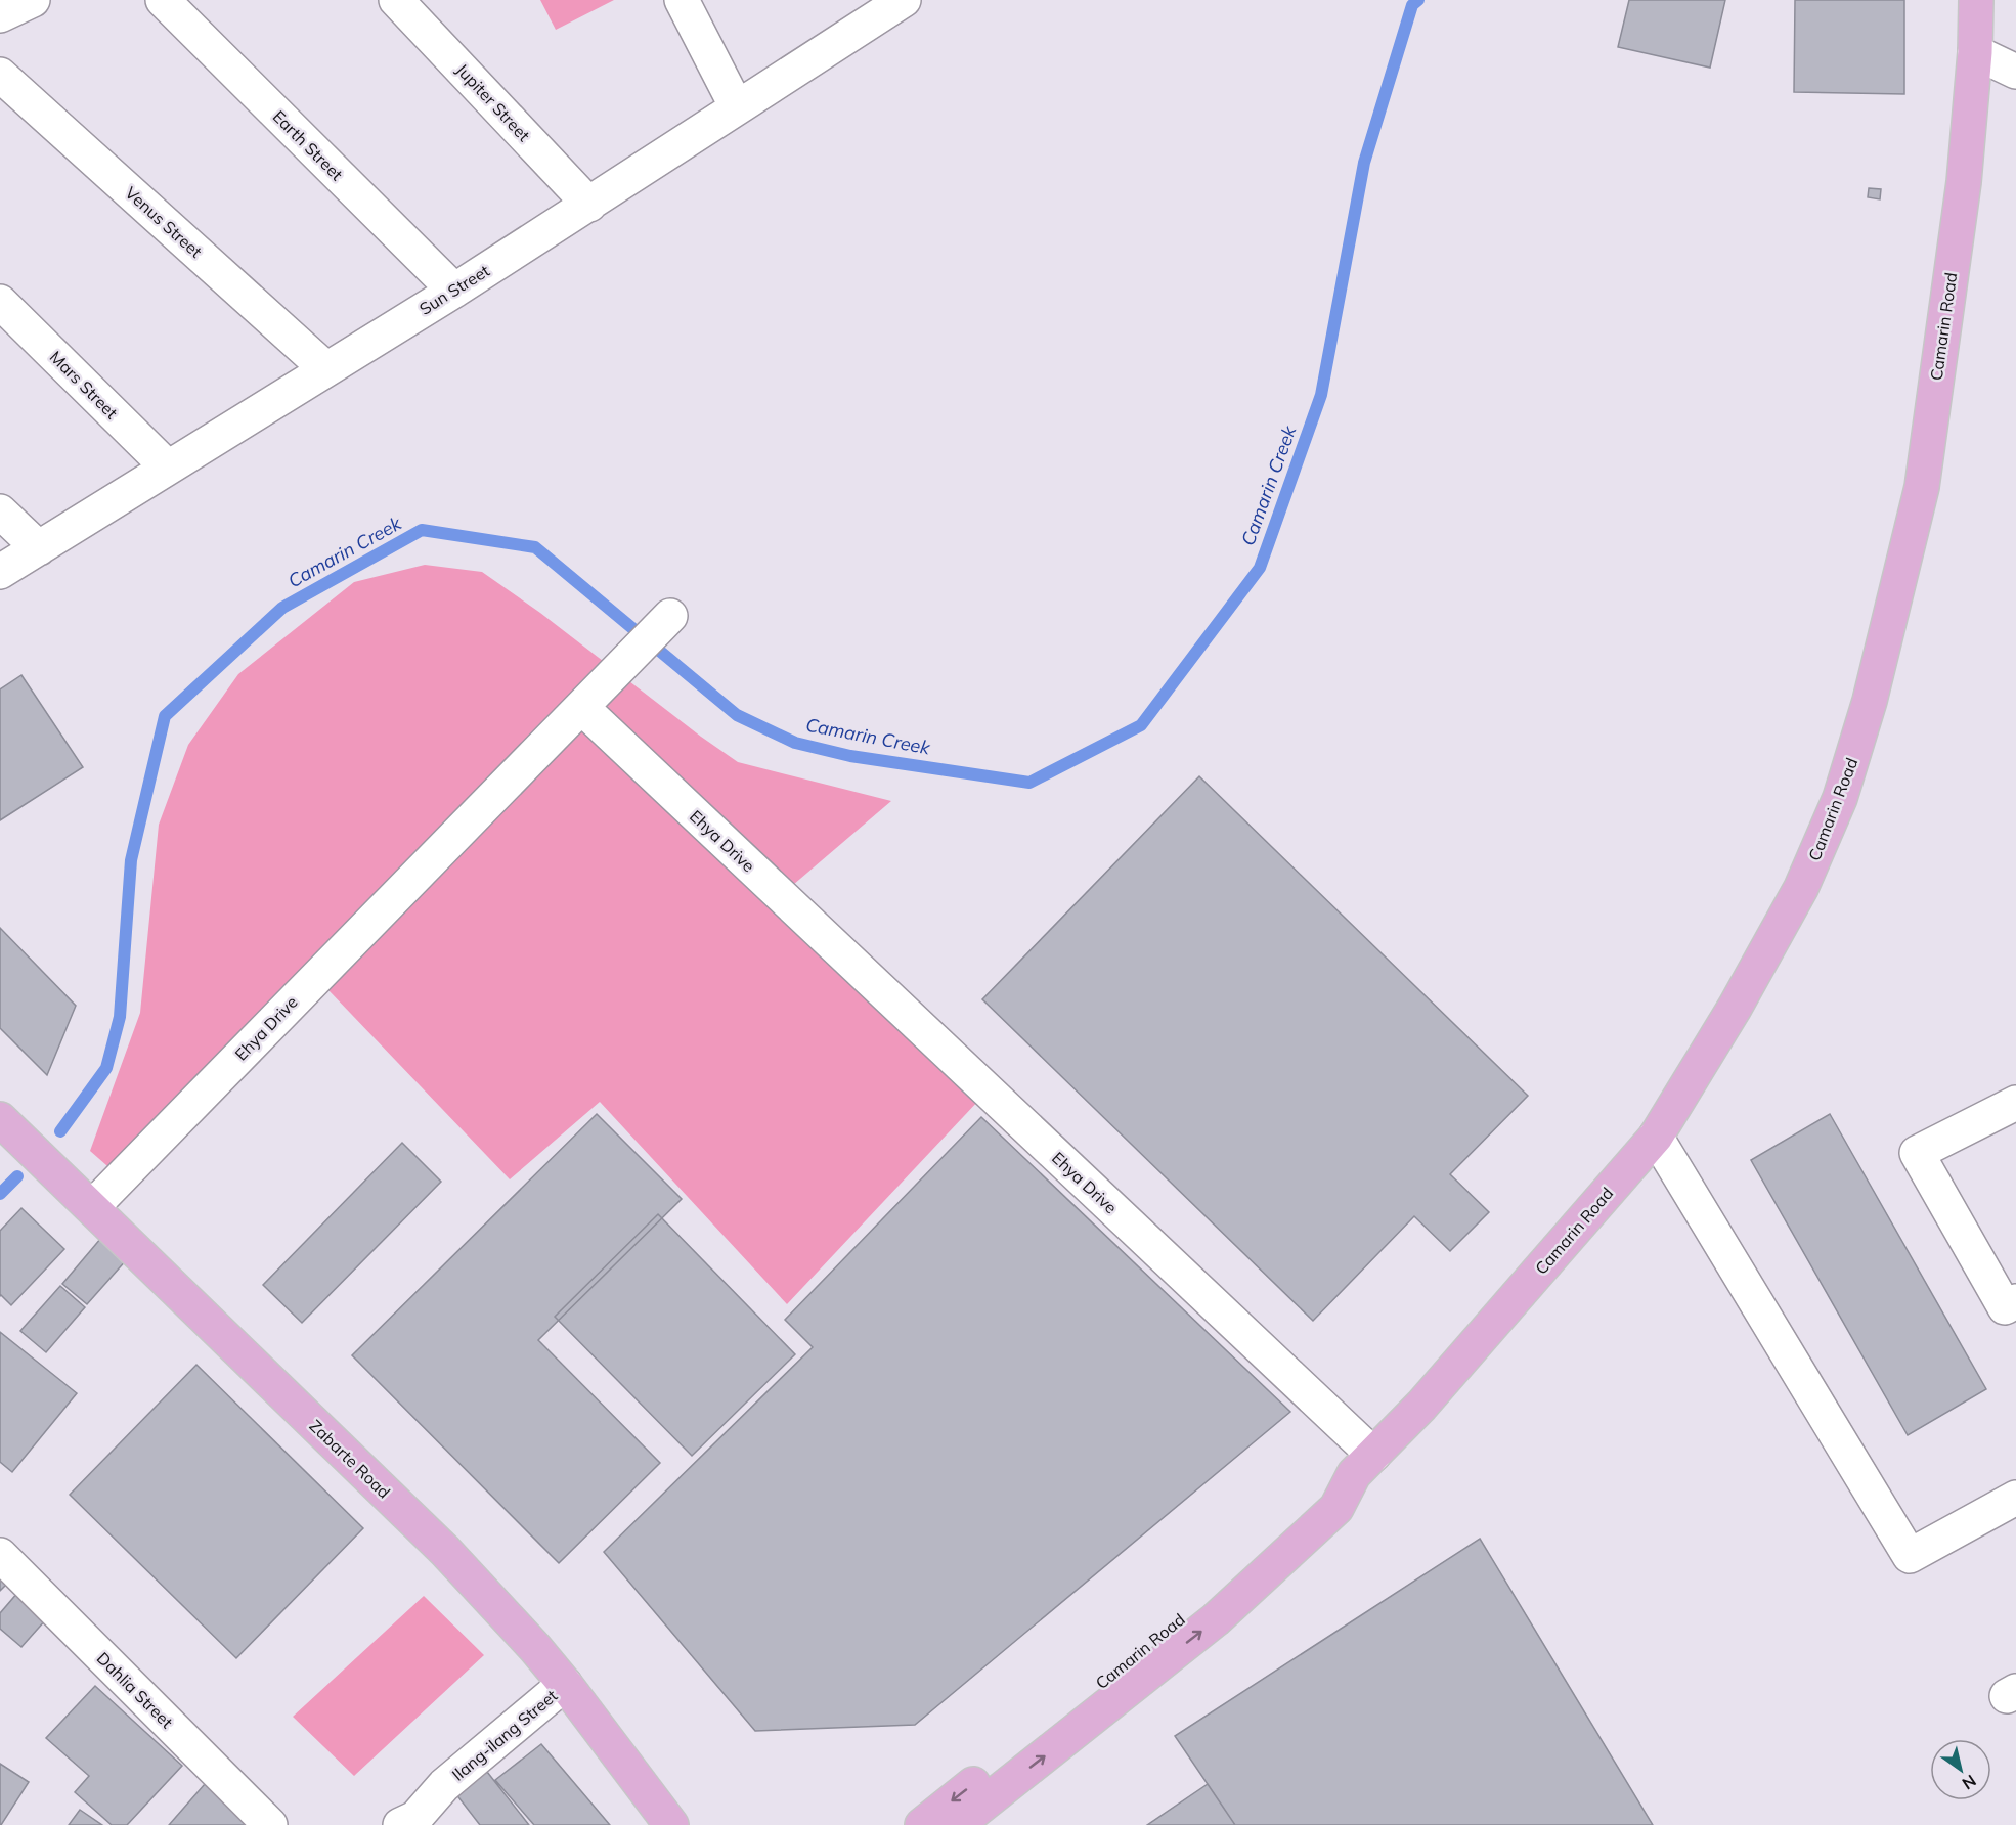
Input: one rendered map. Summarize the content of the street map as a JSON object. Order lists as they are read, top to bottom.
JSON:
{
  "streets": {
    "main road": ["Camarin Road", "Zabarte Road"],
    "street": [
      "Jupiter Street",
      "Earth Street",
      "Venus Street",
      "Sun Street",
      "Mars Street",
      "Ehya Drive",
      "Dahlia Street",
      "Ilang-ilang Street"
    ]
  },
  "crossings": [
    ["Jupiter Street", "Sun Street"],
    ["Earth Street", "Sun Street"],
    ["Venus Street", "Sun Street"],
    ["Sun Street", "Mars Street"],
    ["Camarin Road", "Ehya Drive"],
    ["Ehya Drive", "Zabarte Road"],
    ["Zabarte Road", "Ilang-ilang Street"]
  ],
  "water": ["Camarin Creek"],
  "north": "bottom right"
}
